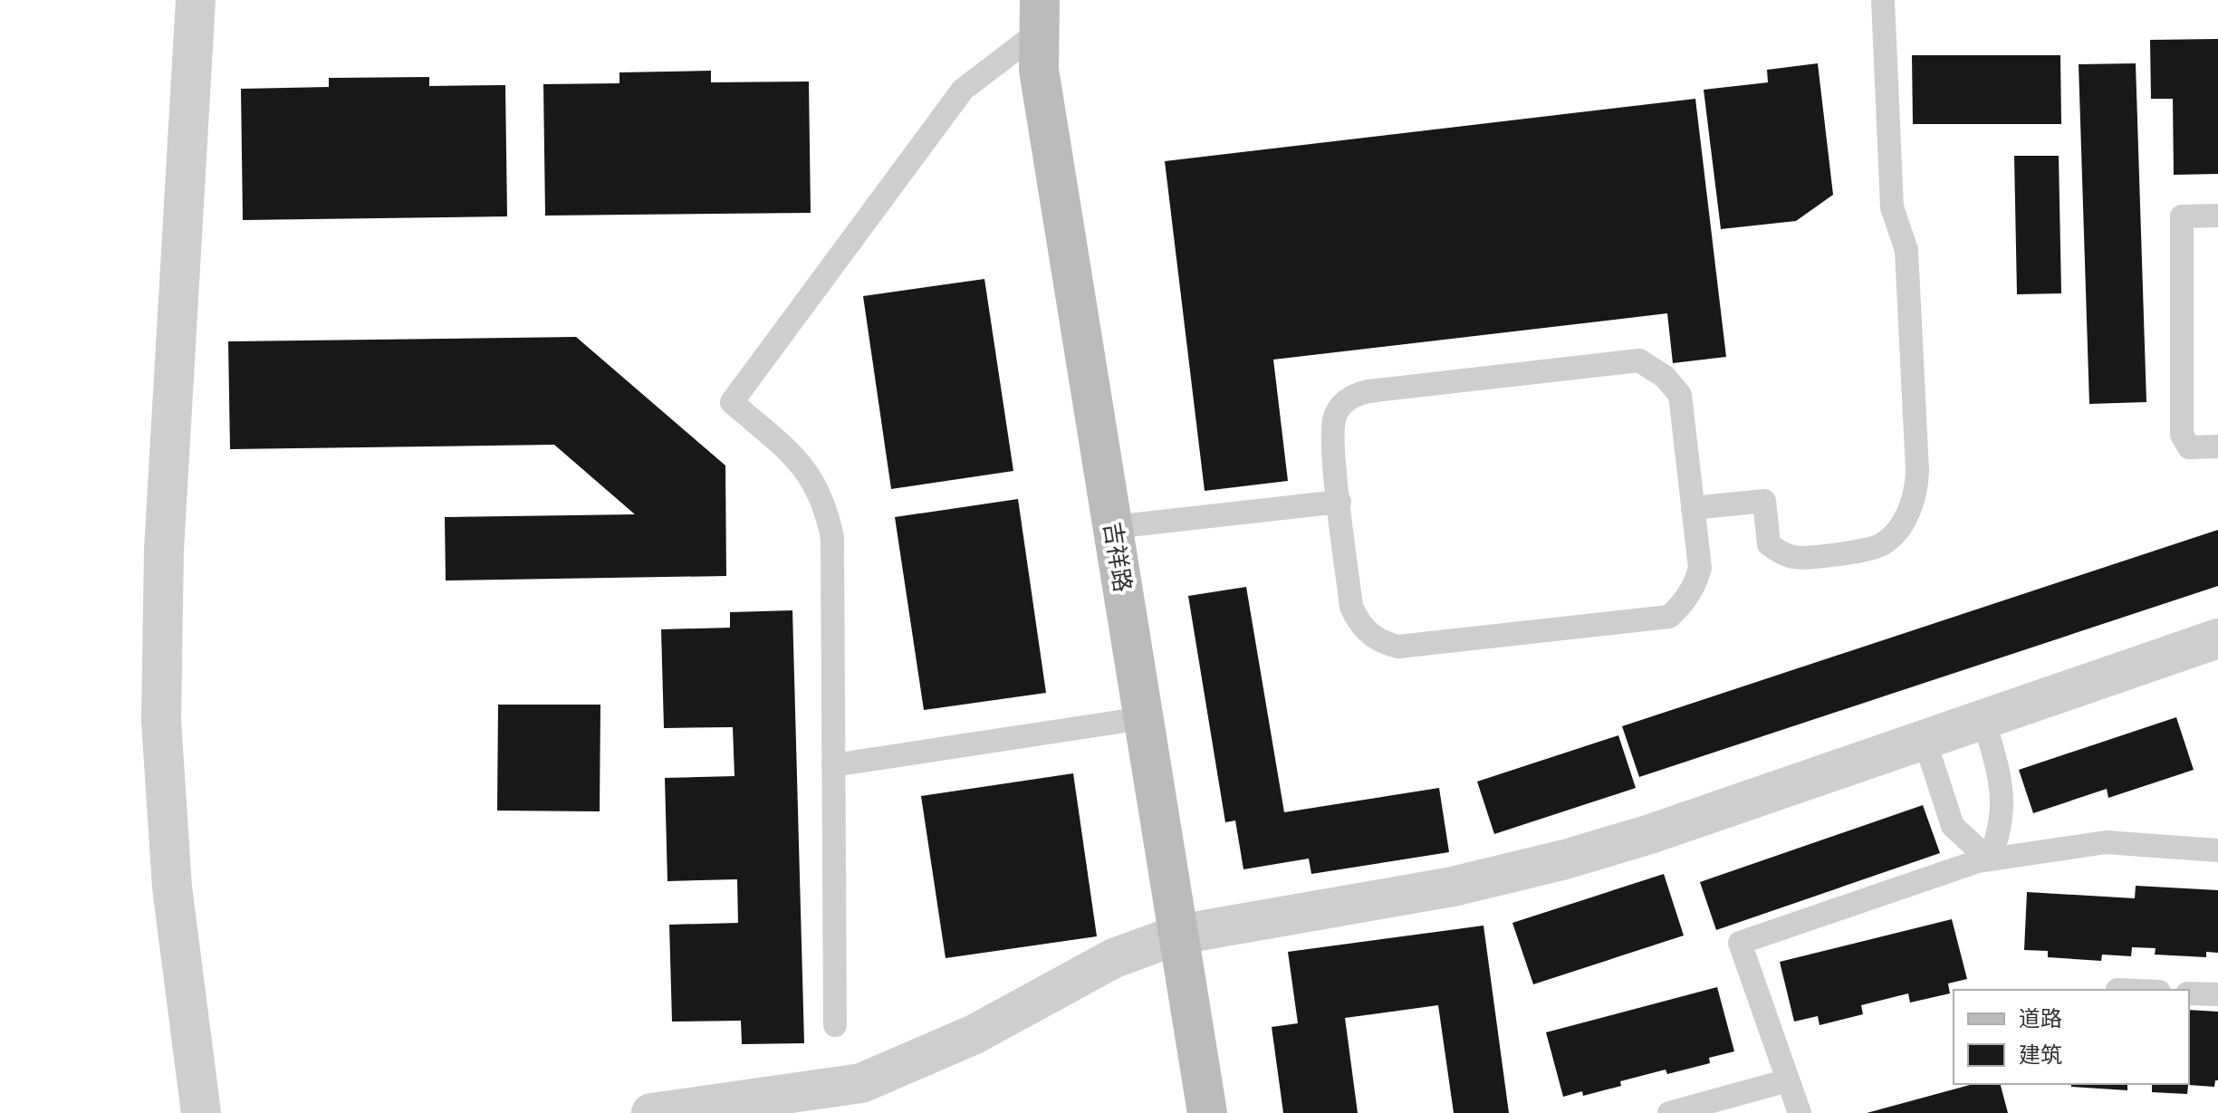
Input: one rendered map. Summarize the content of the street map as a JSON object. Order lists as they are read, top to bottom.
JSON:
{
  "streets": {
    "street": ["吉祥路"]
  },
  "legend": ["道路", "建筑"]
}
